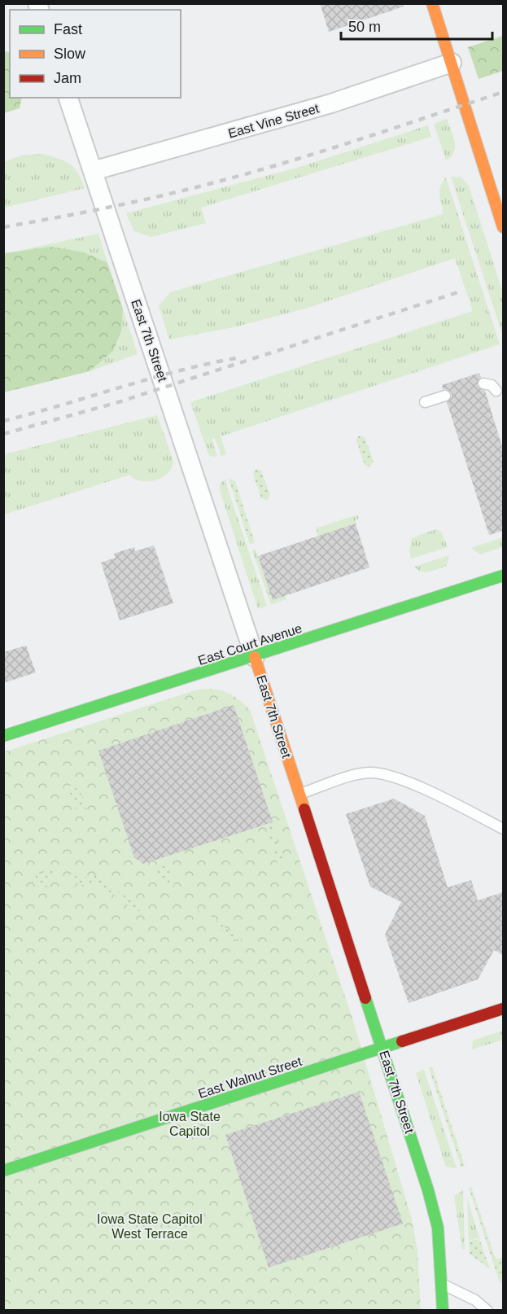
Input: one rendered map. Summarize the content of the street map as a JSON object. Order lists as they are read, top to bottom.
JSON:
{
  "streets": {
    "street": [
      "East Vine Street",
      "East 7th Street",
      "East Court Avenue",
      "East Walnut Street"
    ]
  },
  "crossings": [
    ["East Vine Street", "East 7th Street"],
    ["East 7th Street", "East Court Avenue"],
    ["East 7th Street", "East Walnut Street"]
  ],
  "parks": ["Iowa State Capitol", "Iowa State Capitol West Terrace"],
  "legend": ["Fast", "Slow", "Jam"],
  "scale_bar": "50 m"
}
